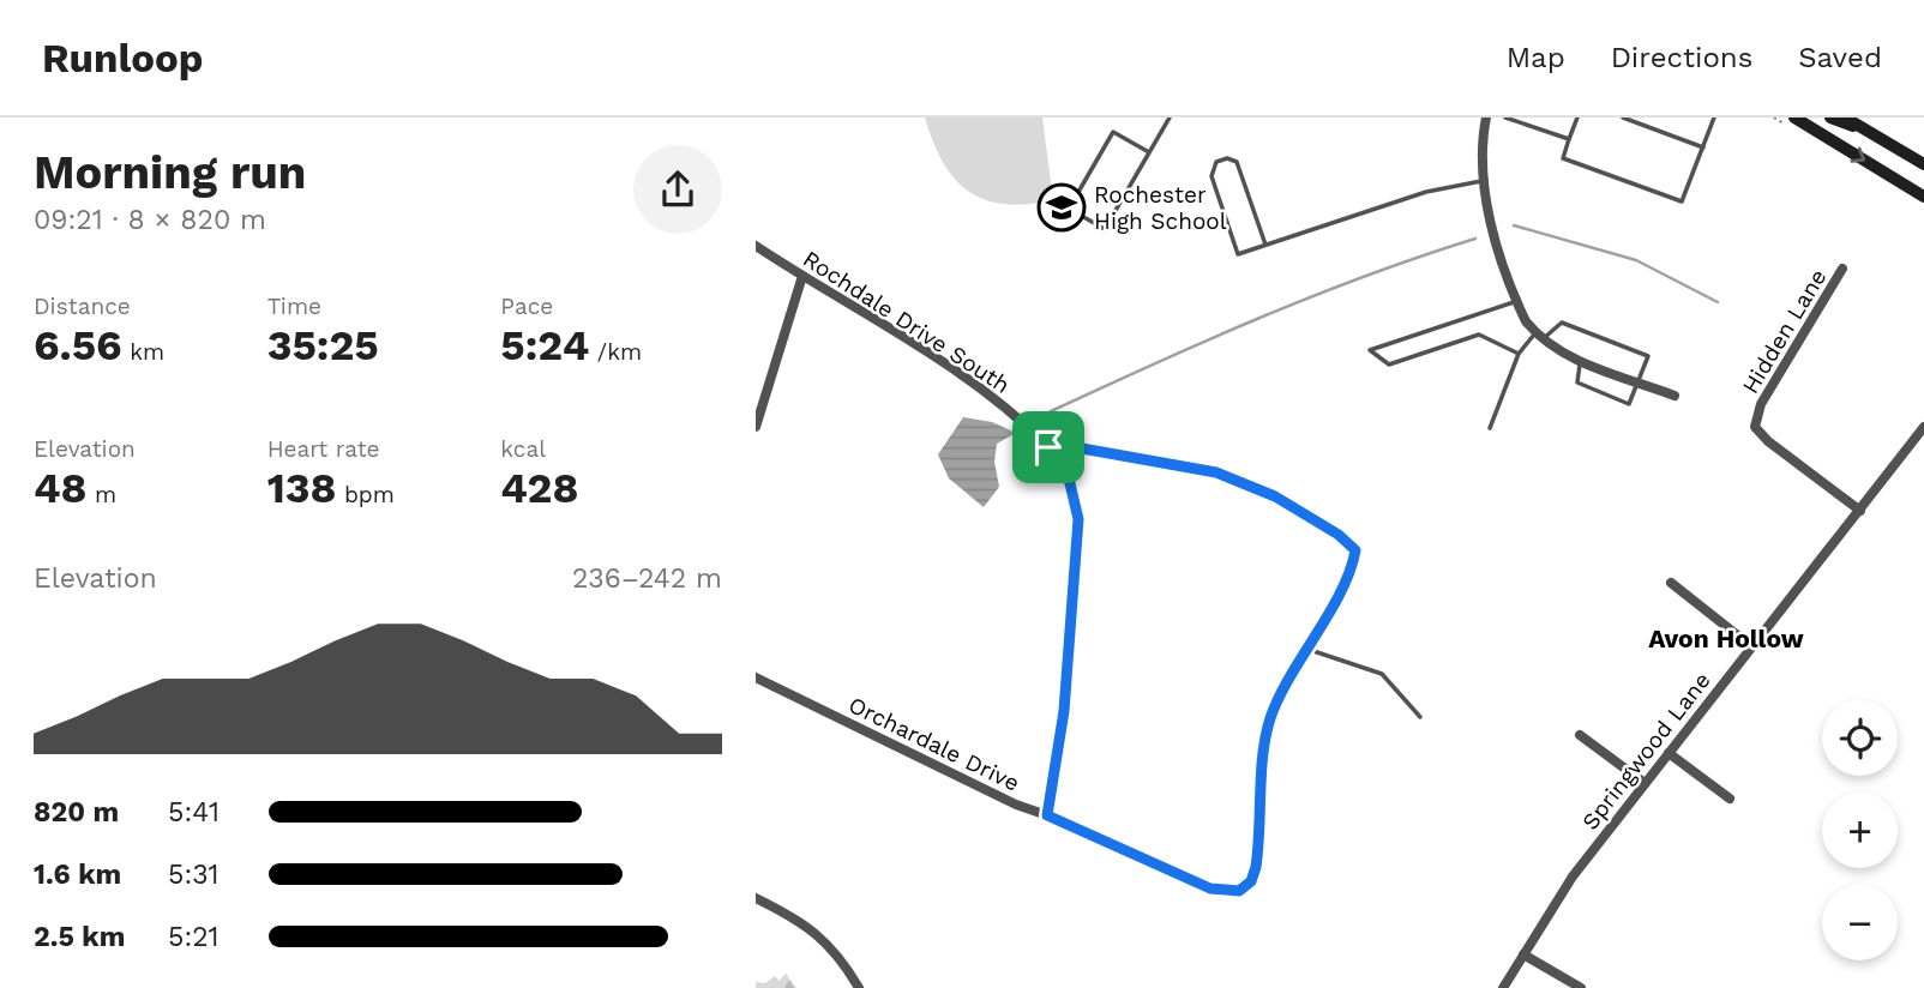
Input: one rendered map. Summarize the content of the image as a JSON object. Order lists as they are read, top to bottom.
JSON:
{
  "streets": {
    "street": [
      "Rochdale Drive South",
      "Hidden Lane",
      "Orchardale Drive",
      "Springwood Lane"
    ]
  },
  "crossings": [
    ["Rochdale Drive South", "Orchardale Drive"],
    ["Hidden Lane", "Springwood Lane"]
  ],
  "districts": ["Avon Hollow"],
  "places": {
    "school or university": ["Rochester High School"]
  },
  "page": {
    "header": "Runloop",
    "nav": ["Map", "Directions", "Saved"],
    "heading": ["Morning run", "09:21 · 8 × 820 m"],
    "stats": [
      ["Distance", "6.56 km"],
      ["Time", "35:25"],
      ["Pace", "5:24 /km"],
      ["Elevation", "48 m"],
      ["Heart rate", "138 bpm"],
      ["kcal", "428"]
    ],
    "chart": ["Elevation", "236–242 m"],
    "map_buttons": ["+", "−"],
    "list": [
      {
        "name": "820 m",
        "note": "5:41"
      },
      {
        "name": "1.6 km",
        "note": "5:31"
      },
      {
        "name": "2.5 km",
        "note": "5:21"
      }
    ]
  }
}
